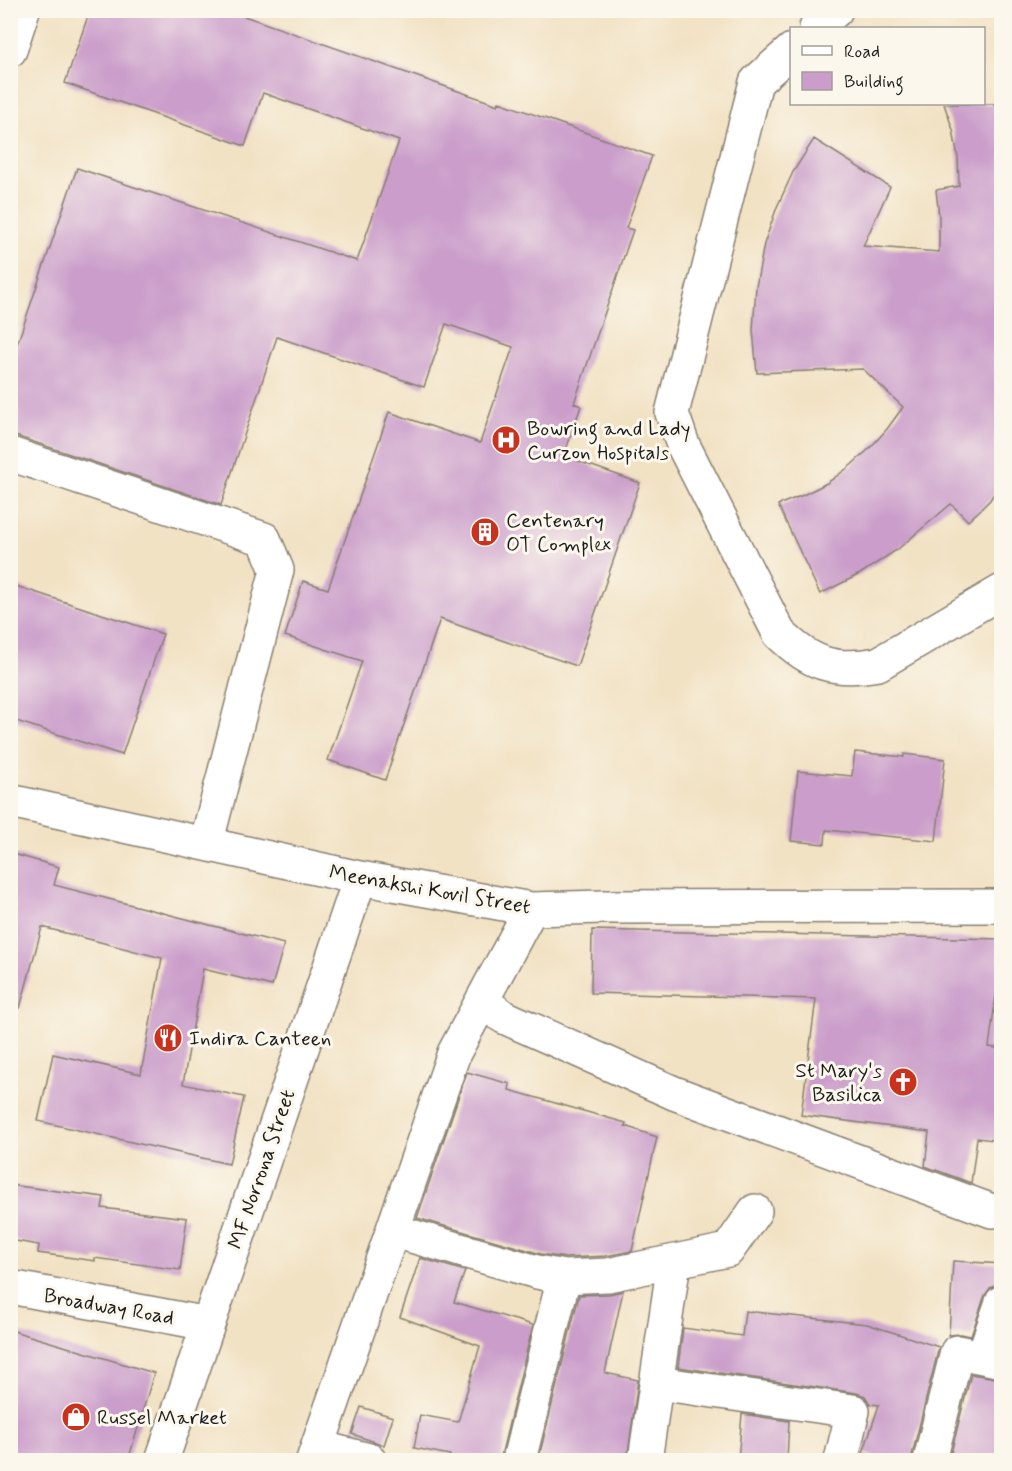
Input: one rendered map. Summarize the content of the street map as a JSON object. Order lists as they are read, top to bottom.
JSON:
{
  "streets": {
    "street": ["Meenakshi Kovil Street", "MF Norrona Street", "Broadway Road"]
  },
  "crossings": [
    ["Meenakshi Kovil Street", "MF Norrona Street"],
    ["MF Norrona Street", "Broadway Road"]
  ],
  "places": {
    "hospital": ["Bowring and Lady Curzon Hospitals"],
    "building": ["Centenary OT Complex"],
    "restaurant": ["Indira Canteen"],
    "church": ["St Mary's Basilica"],
    "shop": ["Russel Market"]
  },
  "legend": ["Road", "Building"]
}
